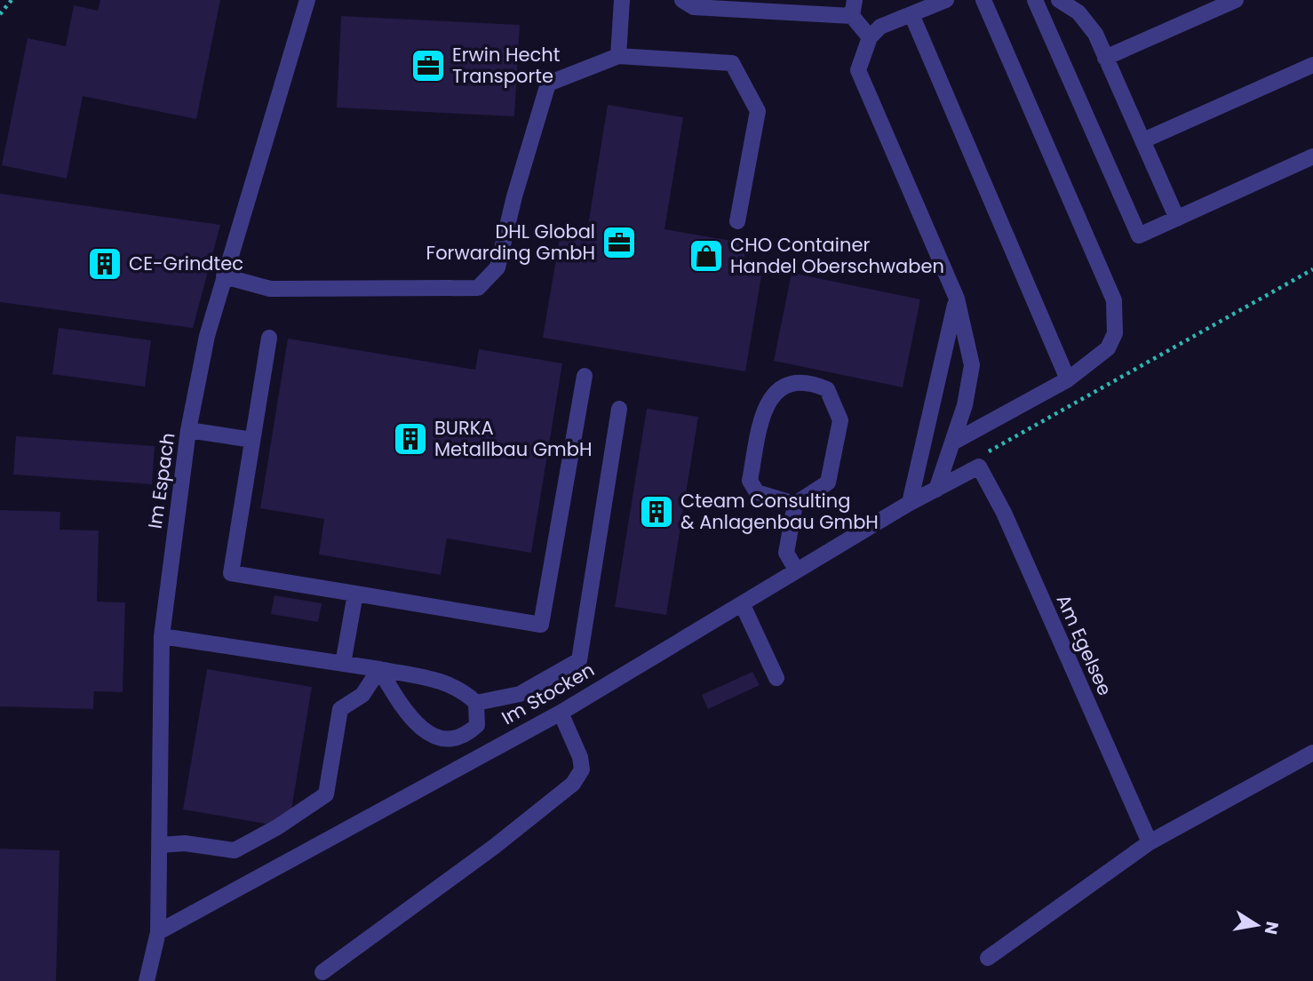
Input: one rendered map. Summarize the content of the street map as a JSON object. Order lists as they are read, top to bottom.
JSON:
{
  "streets": {
    "street": ["Im Espach", "Am Egelsee", "Im Stocken"]
  },
  "crossings": [
    ["Im Espach", "Im Stocken"],
    ["Am Egelsee", "Im Stocken"]
  ],
  "places": {
    "office": ["Erwin Hecht Transporte", "DHL Global Forwarding GmbH"],
    "shop": ["CHO Container Handel Oberschwaben"],
    "building": ["CE-Grindtec", "BURKA Metallbau GmbH", "Cteam Consulting & Anlagenbau GmbH"]
  },
  "north": "right"
}
